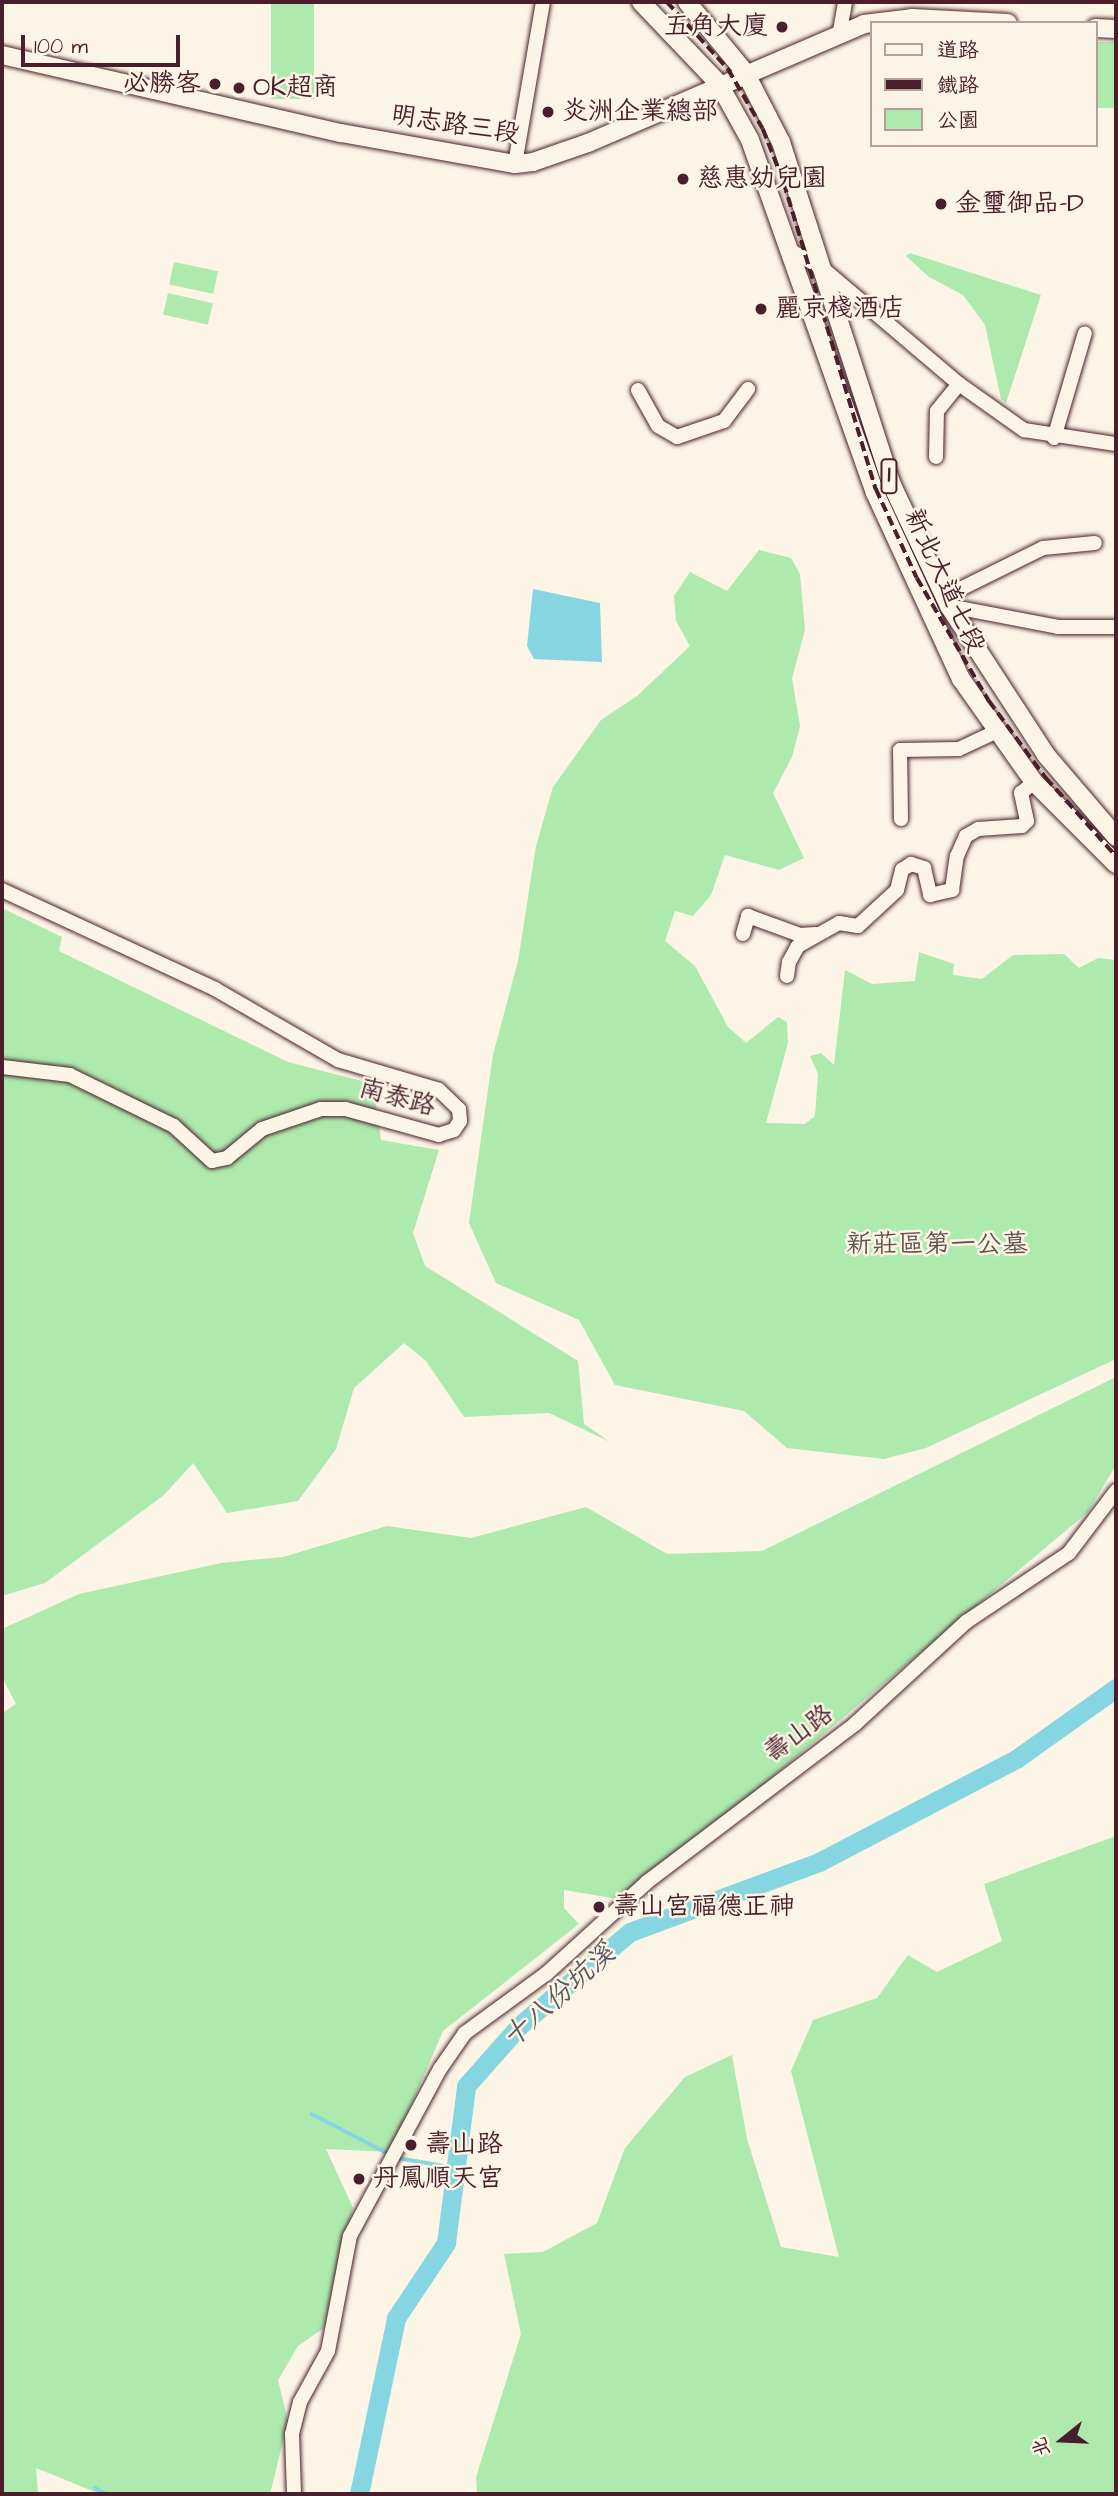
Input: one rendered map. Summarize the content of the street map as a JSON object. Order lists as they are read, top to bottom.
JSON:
{
  "streets": {
    "main road": ["明志路三段", "1", "新北大道七段"],
    "street": ["南泰路", "壽山路"]
  },
  "crossings": [
    ["明志路三段", "1"],
    ["明志路三段", "新北大道七段"],
    ["1", "新北大道七段"]
  ],
  "water": ["十八份坑溪"],
  "parks": ["新莊區第一公墓"],
  "places": [
    "五角大廈",
    "必勝客",
    "OK超商",
    "炎洲企業總部",
    "慈惠幼兒園",
    "金璽御品-D",
    "麗京棧酒店",
    "壽山宮福德正神",
    "壽山路",
    "丹鳳順天宮"
  ],
  "legend": ["道路", "鐵路", "公園"],
  "scale_bar": "100 m",
  "north": "left"
}
